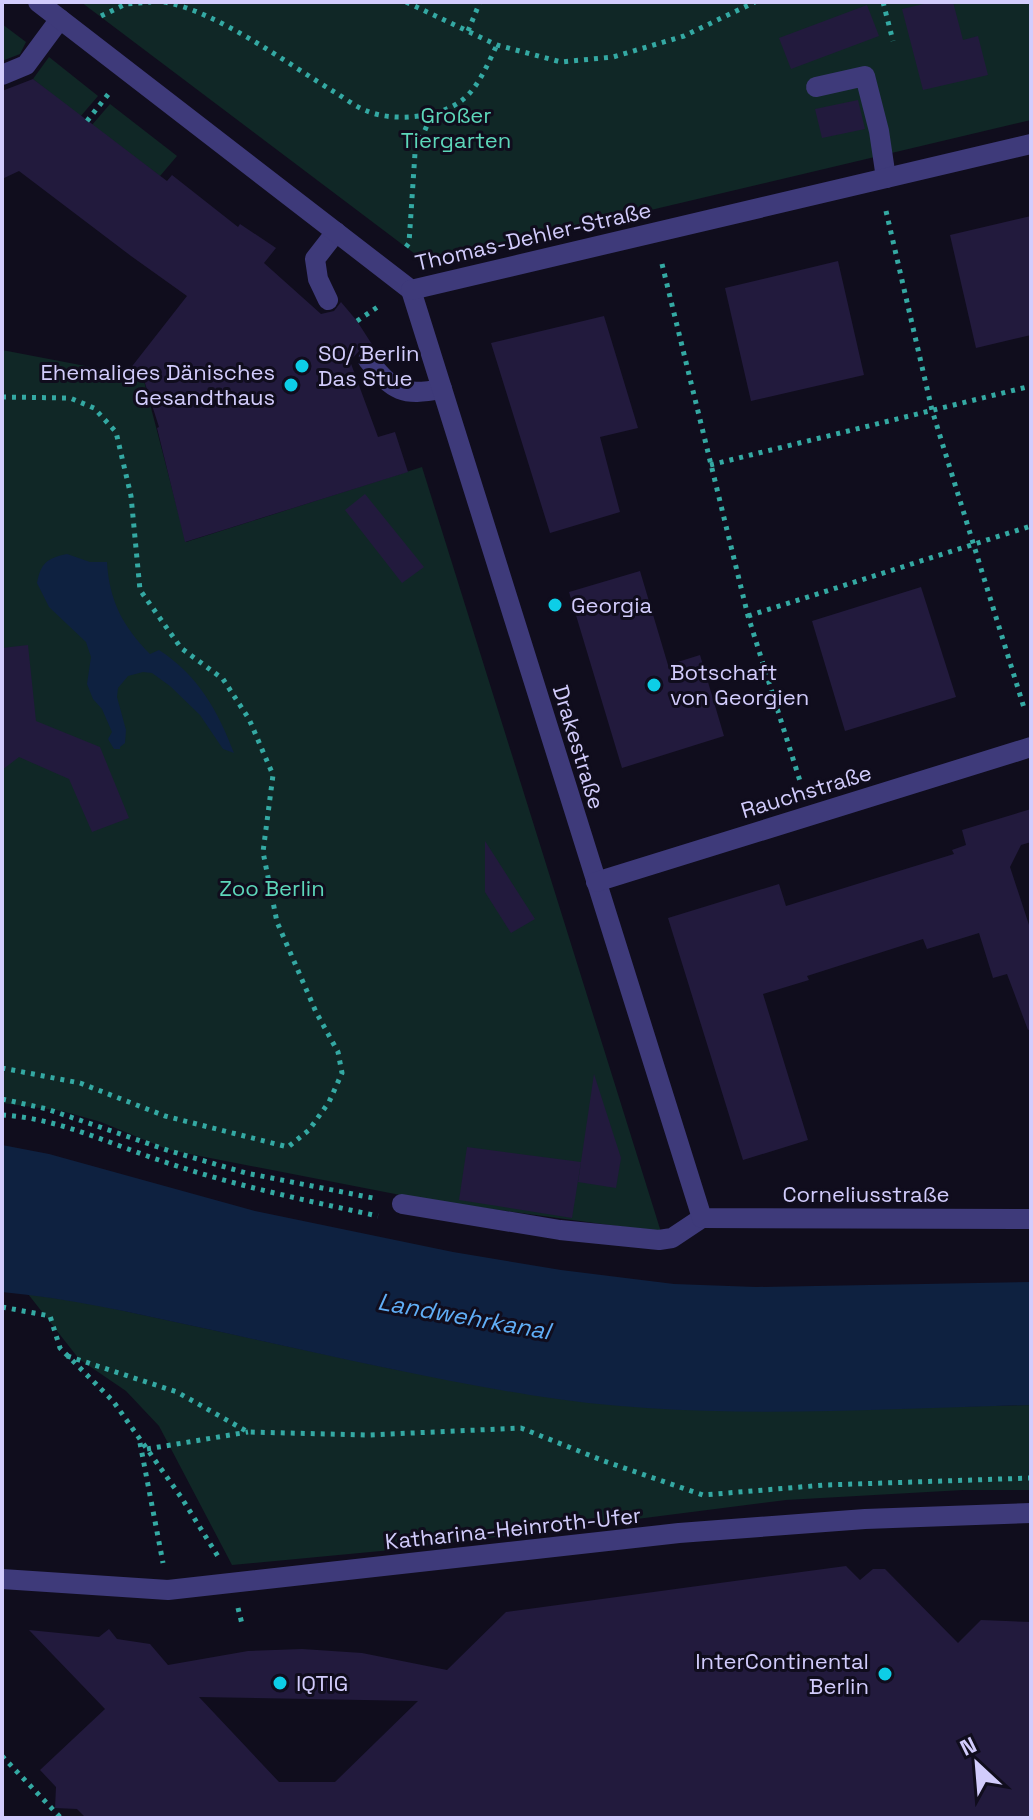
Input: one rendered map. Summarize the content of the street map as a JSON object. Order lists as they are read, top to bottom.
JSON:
{
  "streets": {
    "street": [
      "Thomas-Dehler-Straße",
      "Drakestraße",
      "Rauchstraße",
      "Corneliusstraße",
      "Katharina-Heinroth-Ufer"
    ]
  },
  "crossings": [
    ["Thomas-Dehler-Straße", "Drakestraße"],
    ["Drakestraße", "Rauchstraße"],
    ["Drakestraße", "Corneliusstraße"]
  ],
  "water": ["Landwehrkanal"],
  "parks": ["Großer Tiergarten", "Zoo Berlin"],
  "places": [
    "SO/ Berlin Das Stue",
    "Ehemaliges Dänisches Gesandthaus",
    "Georgia",
    "Botschaft von Georgien",
    "InterContinental Berlin",
    "IQTIG"
  ],
  "north": "top left"
}
